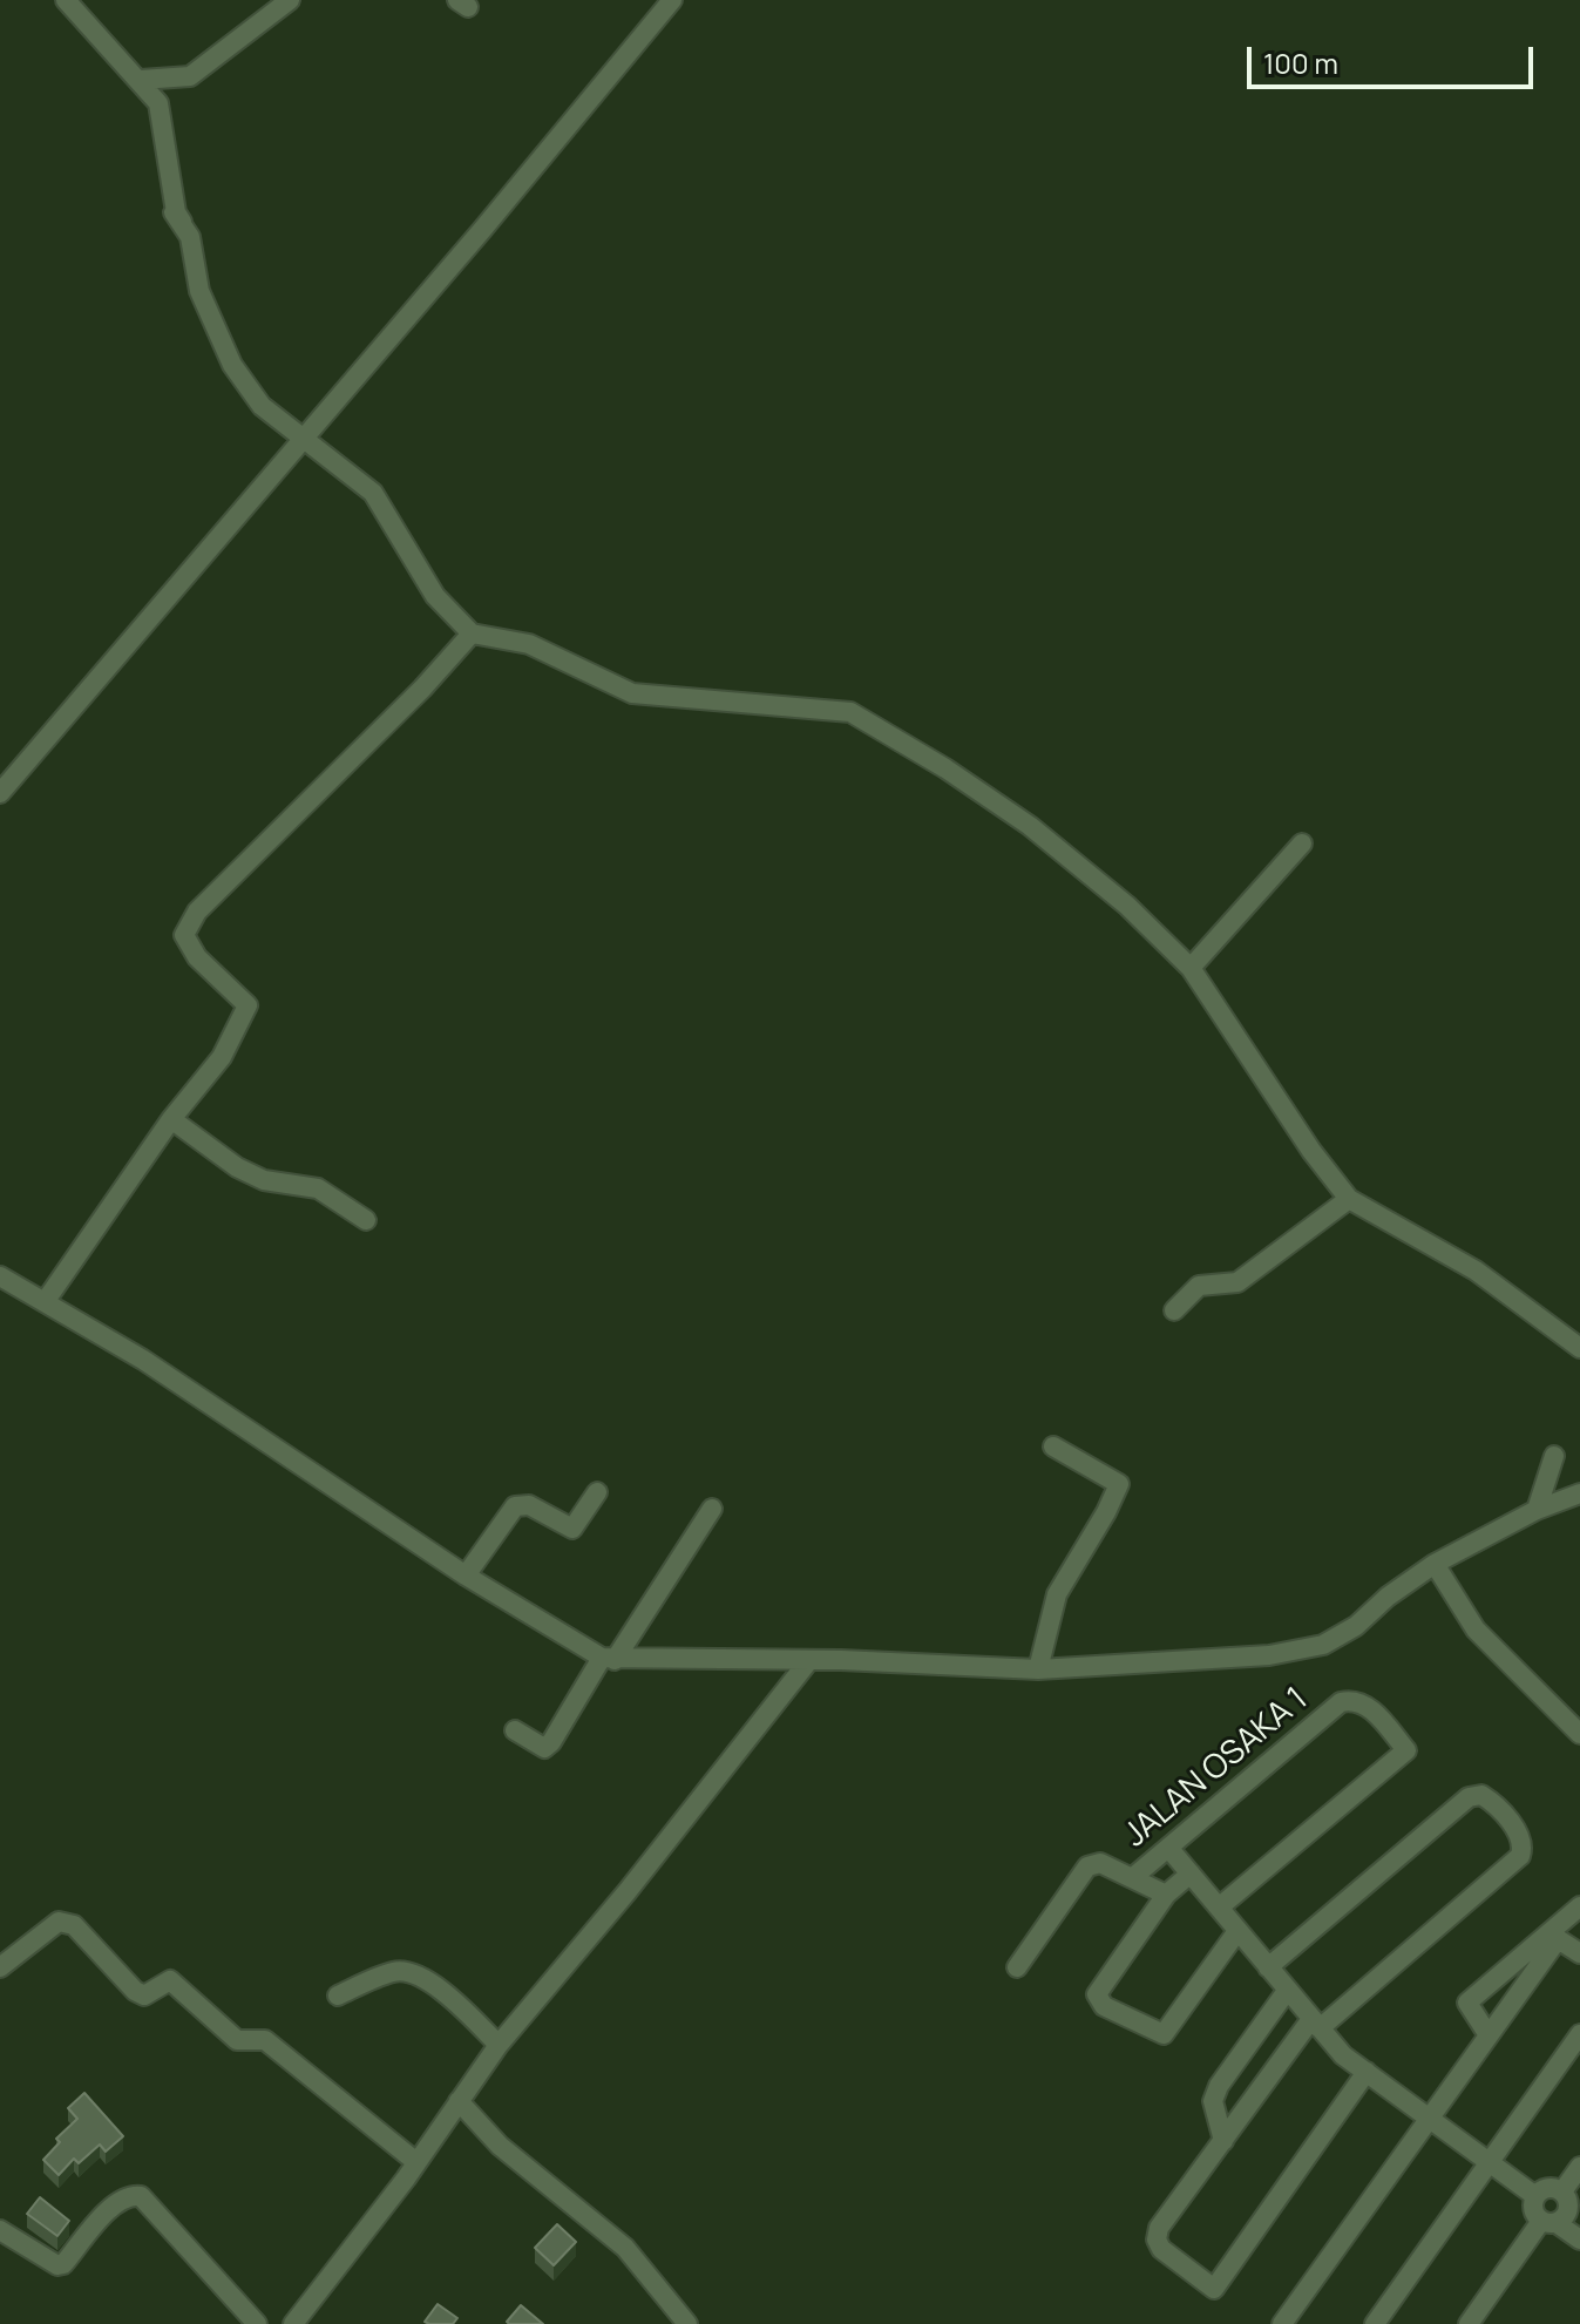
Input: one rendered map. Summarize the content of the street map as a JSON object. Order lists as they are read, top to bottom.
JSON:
{
  "streets": {
    "street": ["JALAN OSAKA 1"]
  },
  "scale_bar": "100 m"
}
